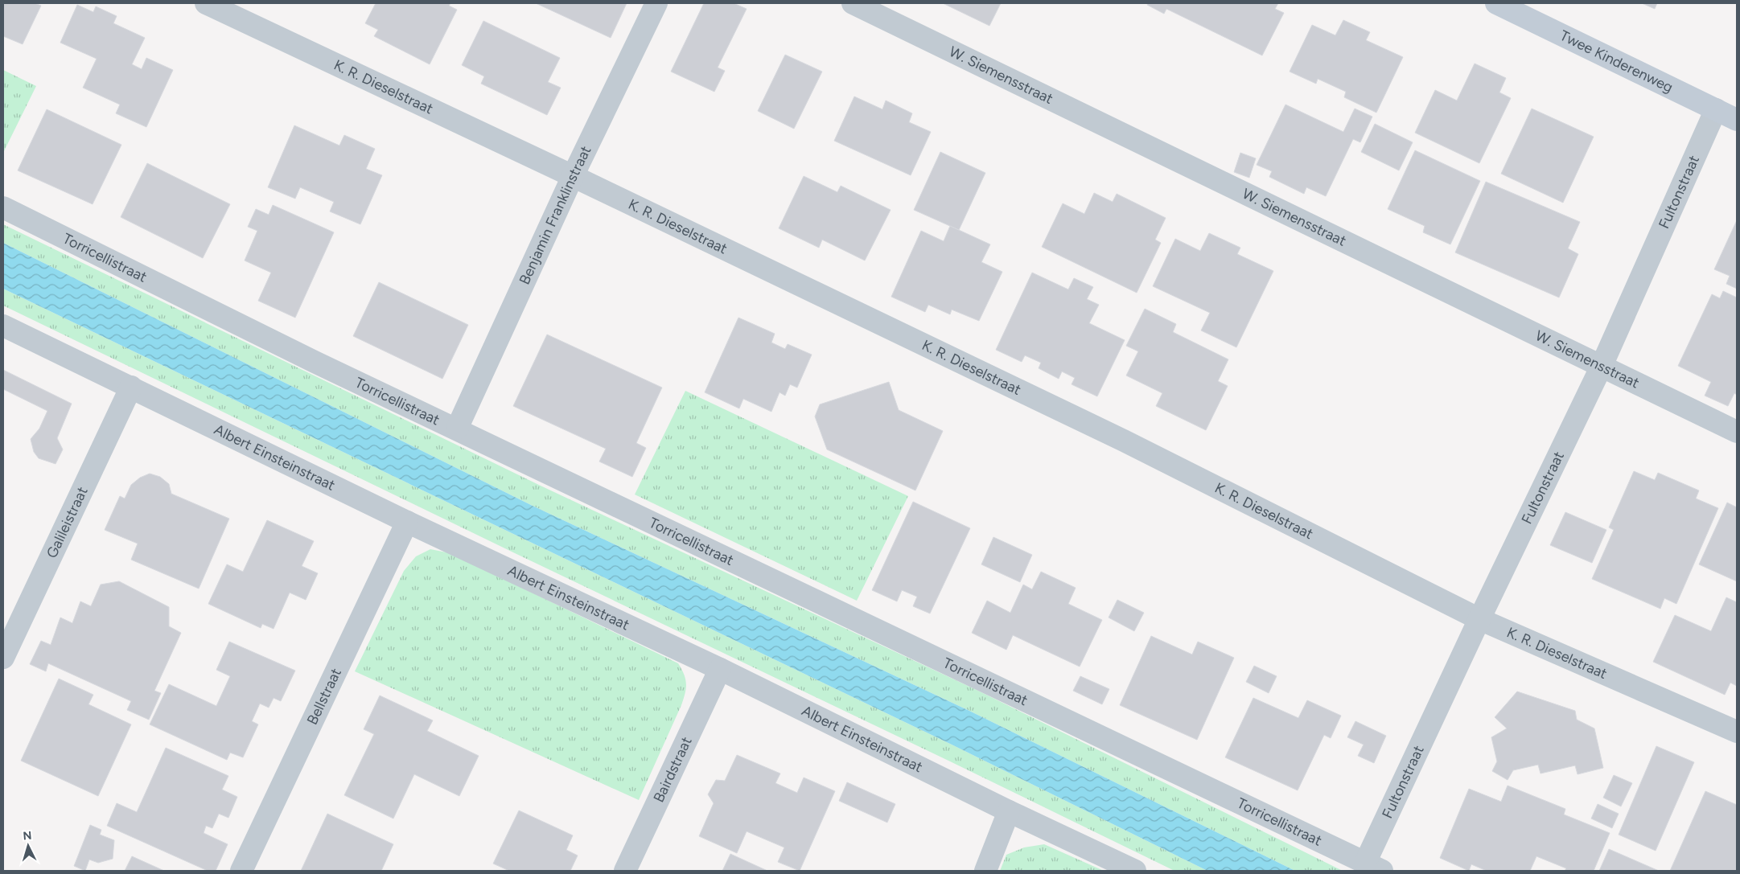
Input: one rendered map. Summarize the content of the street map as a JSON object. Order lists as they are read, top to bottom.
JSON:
{
  "streets": {
    "street": [
      "Twee Kinderenweg",
      "W. Siemensstraat",
      "K. R. Dieselstraat",
      "Fultonstraat",
      "Benjamin Franklinstraat",
      "Torricellistraat",
      "Albert Einsteinstraat",
      "Galileistraat",
      "Bellstraat",
      "Bairdstraat"
    ]
  },
  "crossings": [
    ["Twee Kinderenweg", "Fultonstraat"],
    ["W. Siemensstraat", "Fultonstraat"],
    ["K. R. Dieselstraat", "Fultonstraat"],
    ["K. R. Dieselstraat", "Benjamin Franklinstraat"],
    ["Fultonstraat", "Torricellistraat"],
    ["Benjamin Franklinstraat", "Torricellistraat"],
    ["Albert Einsteinstraat", "Galileistraat"],
    ["Albert Einsteinstraat", "Bellstraat"],
    ["Albert Einsteinstraat", "Bairdstraat"]
  ],
  "north": "top"
}
